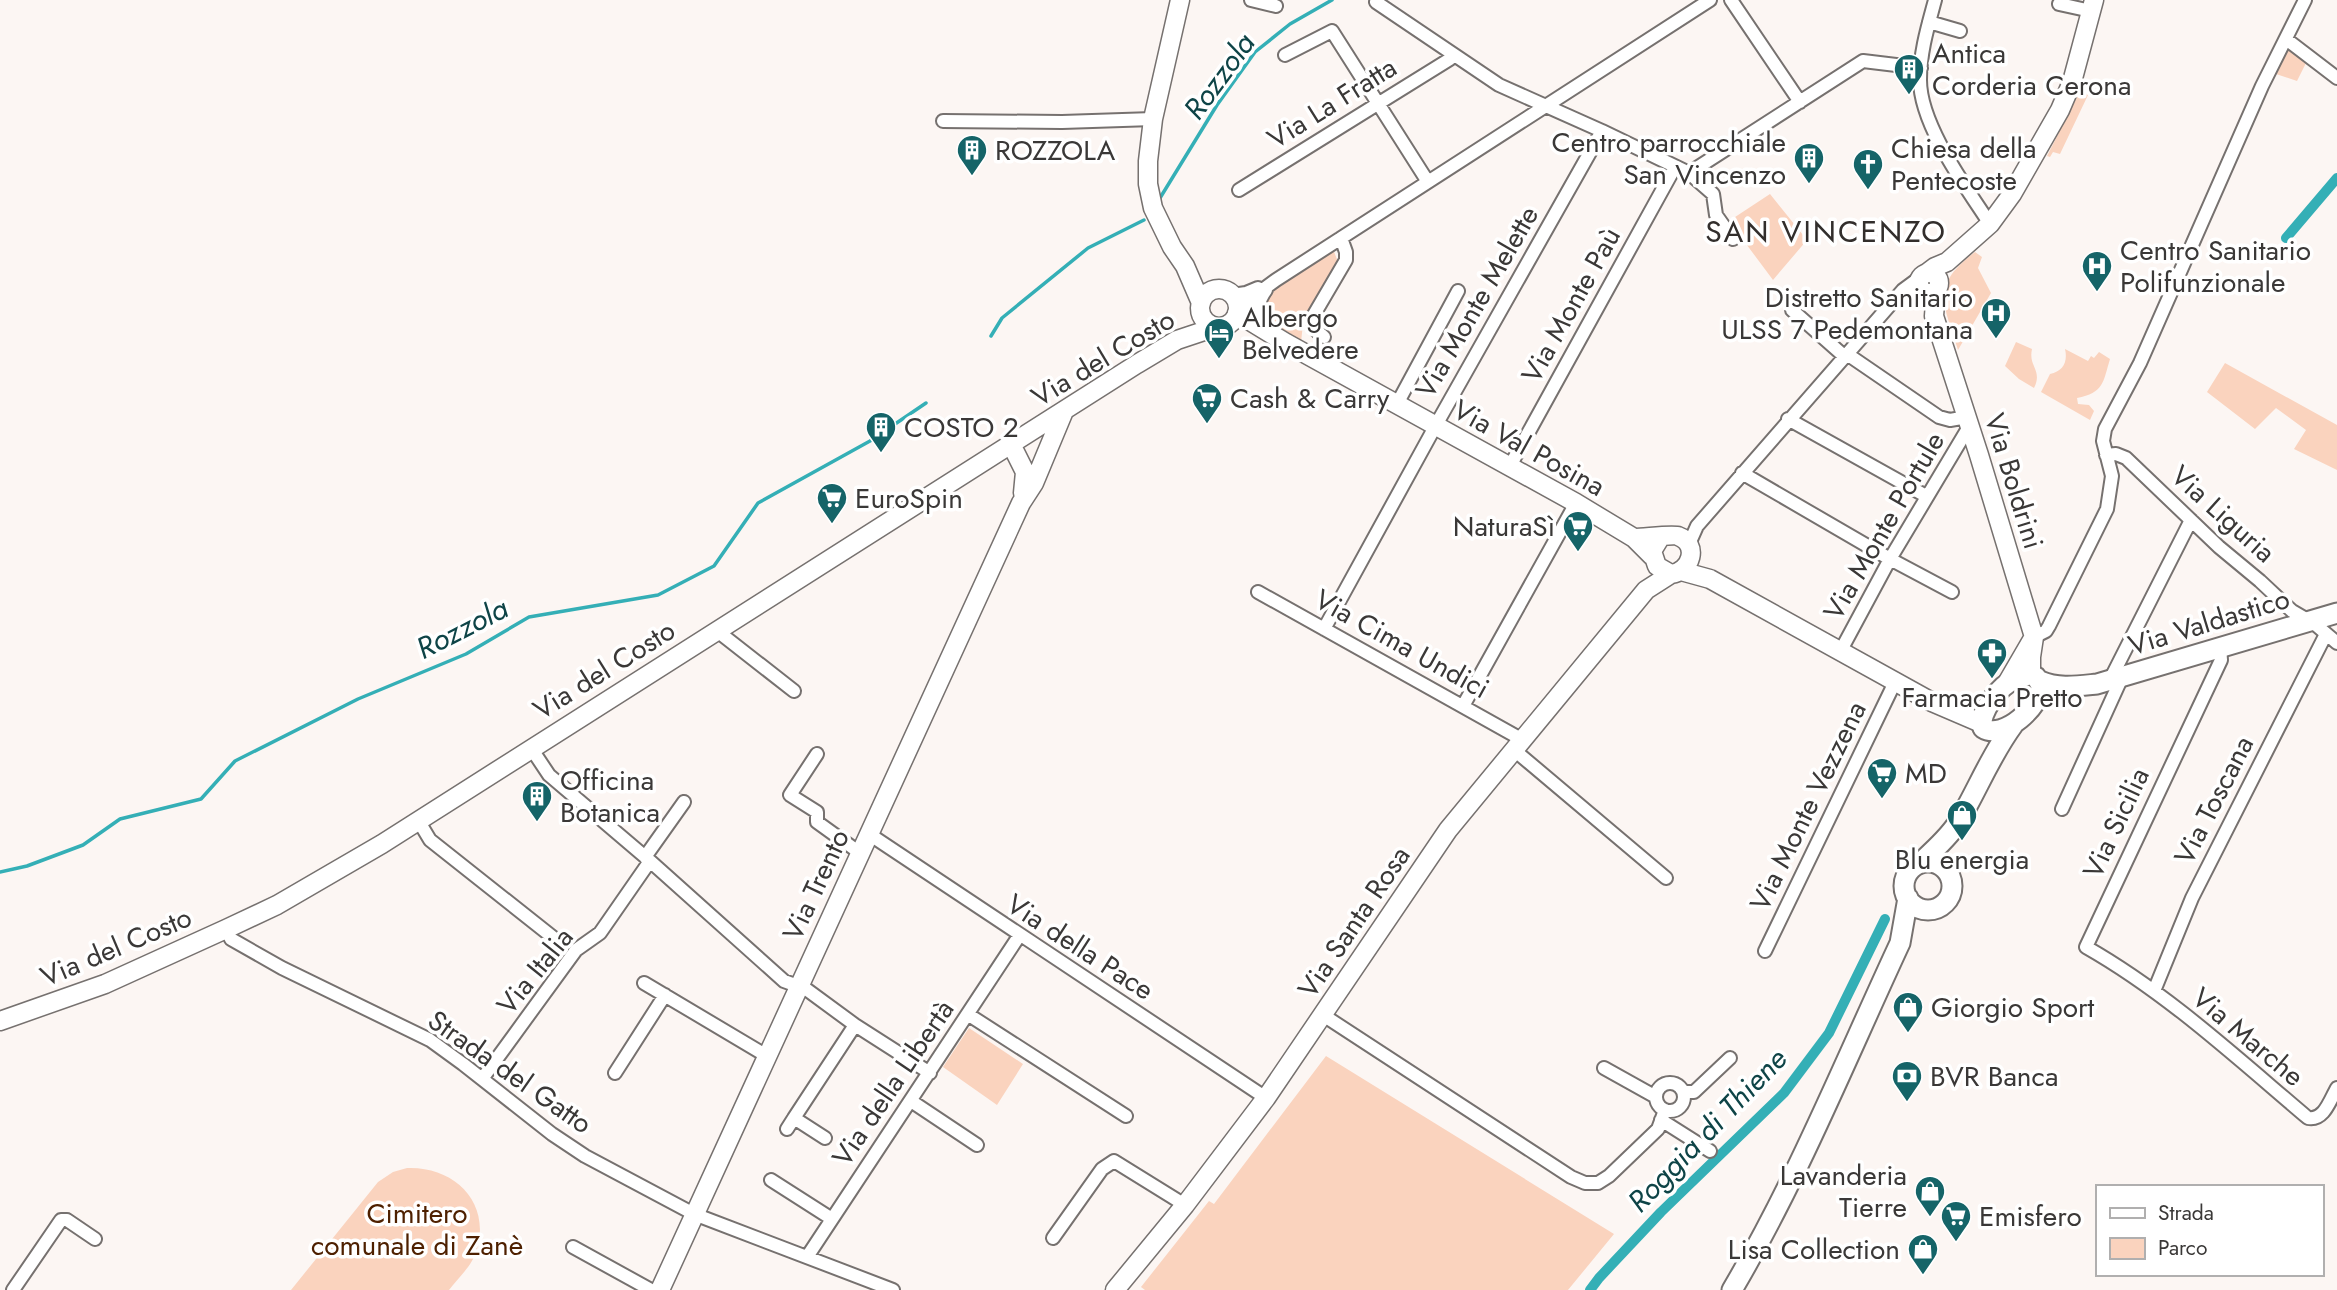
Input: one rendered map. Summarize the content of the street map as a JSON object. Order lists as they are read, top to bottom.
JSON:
{
  "streets": {
    "main road": [
      "Via del Costo",
      "Via Val Posina",
      "Via Boldrini",
      "Via Valdastico",
      "Via Trento",
      "Via Santa Rosa"
    ],
    "street": [
      "Via La Fratta",
      "Via Monte Melette",
      "Via Monte Paù",
      "Via Liguria",
      "Via Monte Portule",
      "Via Cima Undici",
      "Via Toscana",
      "Via Monte Vezzena",
      "Via Sicilia",
      "Via della Pace",
      "Via Italia",
      "Via Marche",
      "Strada del Gatto",
      "Via della Libertà"
    ]
  },
  "crossings": [
    ["Via Monte Melette", "Via Val Posina"],
    ["Via Monte Melette", "Via Cima Undici"],
    ["Via Monte Paù", "Via Val Posina"],
    ["Via del Costo", "Via Val Posina"],
    ["Via del Costo", "Via Trento"],
    ["Via del Costo", "Strada del Gatto"],
    ["Via Val Posina", "Via Monte Portule"],
    ["Via Val Posina", "Via Valdastico"],
    ["Via Val Posina", "Via Monte Vezzena"],
    ["Via Val Posina", "Via Santa Rosa"],
    ["Via Boldrini", "Via Monte Portule"],
    ["Via Liguria", "Via Valdastico"],
    ["Via Liguria", "Via Toscana"],
    ["Via Valdastico", "Via Sicilia"],
    ["Via Cima Undici", "Via Santa Rosa"],
    ["Via Toscana", "Via Sicilia"],
    ["Via Toscana", "Via Marche"],
    ["Via Sicilia", "Via Marche"],
    ["Via Trento", "Via della Pace"],
    ["Via Trento", "Strada del Gatto"],
    ["Via Santa Rosa", "Via della Pace"],
    ["Via della Pace", "Via della Libertà"],
    ["Via Italia", "Strada del Gatto"],
    ["Strada del Gatto", "Via della Libertà"]
  ],
  "districts": ["SAN VINCENZO"],
  "water": ["Rozzola", "Roggia di Thiene"],
  "parks": ["Cimitero comunale di Zanè"],
  "places": {
    "building": [
      "Antica Corderia Cerona",
      "ROZZOLA",
      "Centro parrocchiale San Vincenzo",
      "COSTO 2",
      "Officina Botanica"
    ],
    "church": ["Chiesa della Pentecoste"],
    "hospital": ["Centro Sanitario Polifunzionale", "Distretto Sanitario ULSS 7 Pedemontana"],
    "hotel": ["Albergo Belvedere"],
    "supermarket": [
      "Cash & Carry",
      "EuroSpin",
      "NaturaSì",
      "MD",
      "Emisfero"
    ],
    "pharmacy": ["Farmacia Pretto"],
    "shop": [
      "Blu energia",
      "Giorgio Sport",
      "Lavanderia Tierre",
      "Lisa Collection"
    ],
    "bank": ["BVR Banca"]
  },
  "legend": ["Strada", "Parco"]
}
